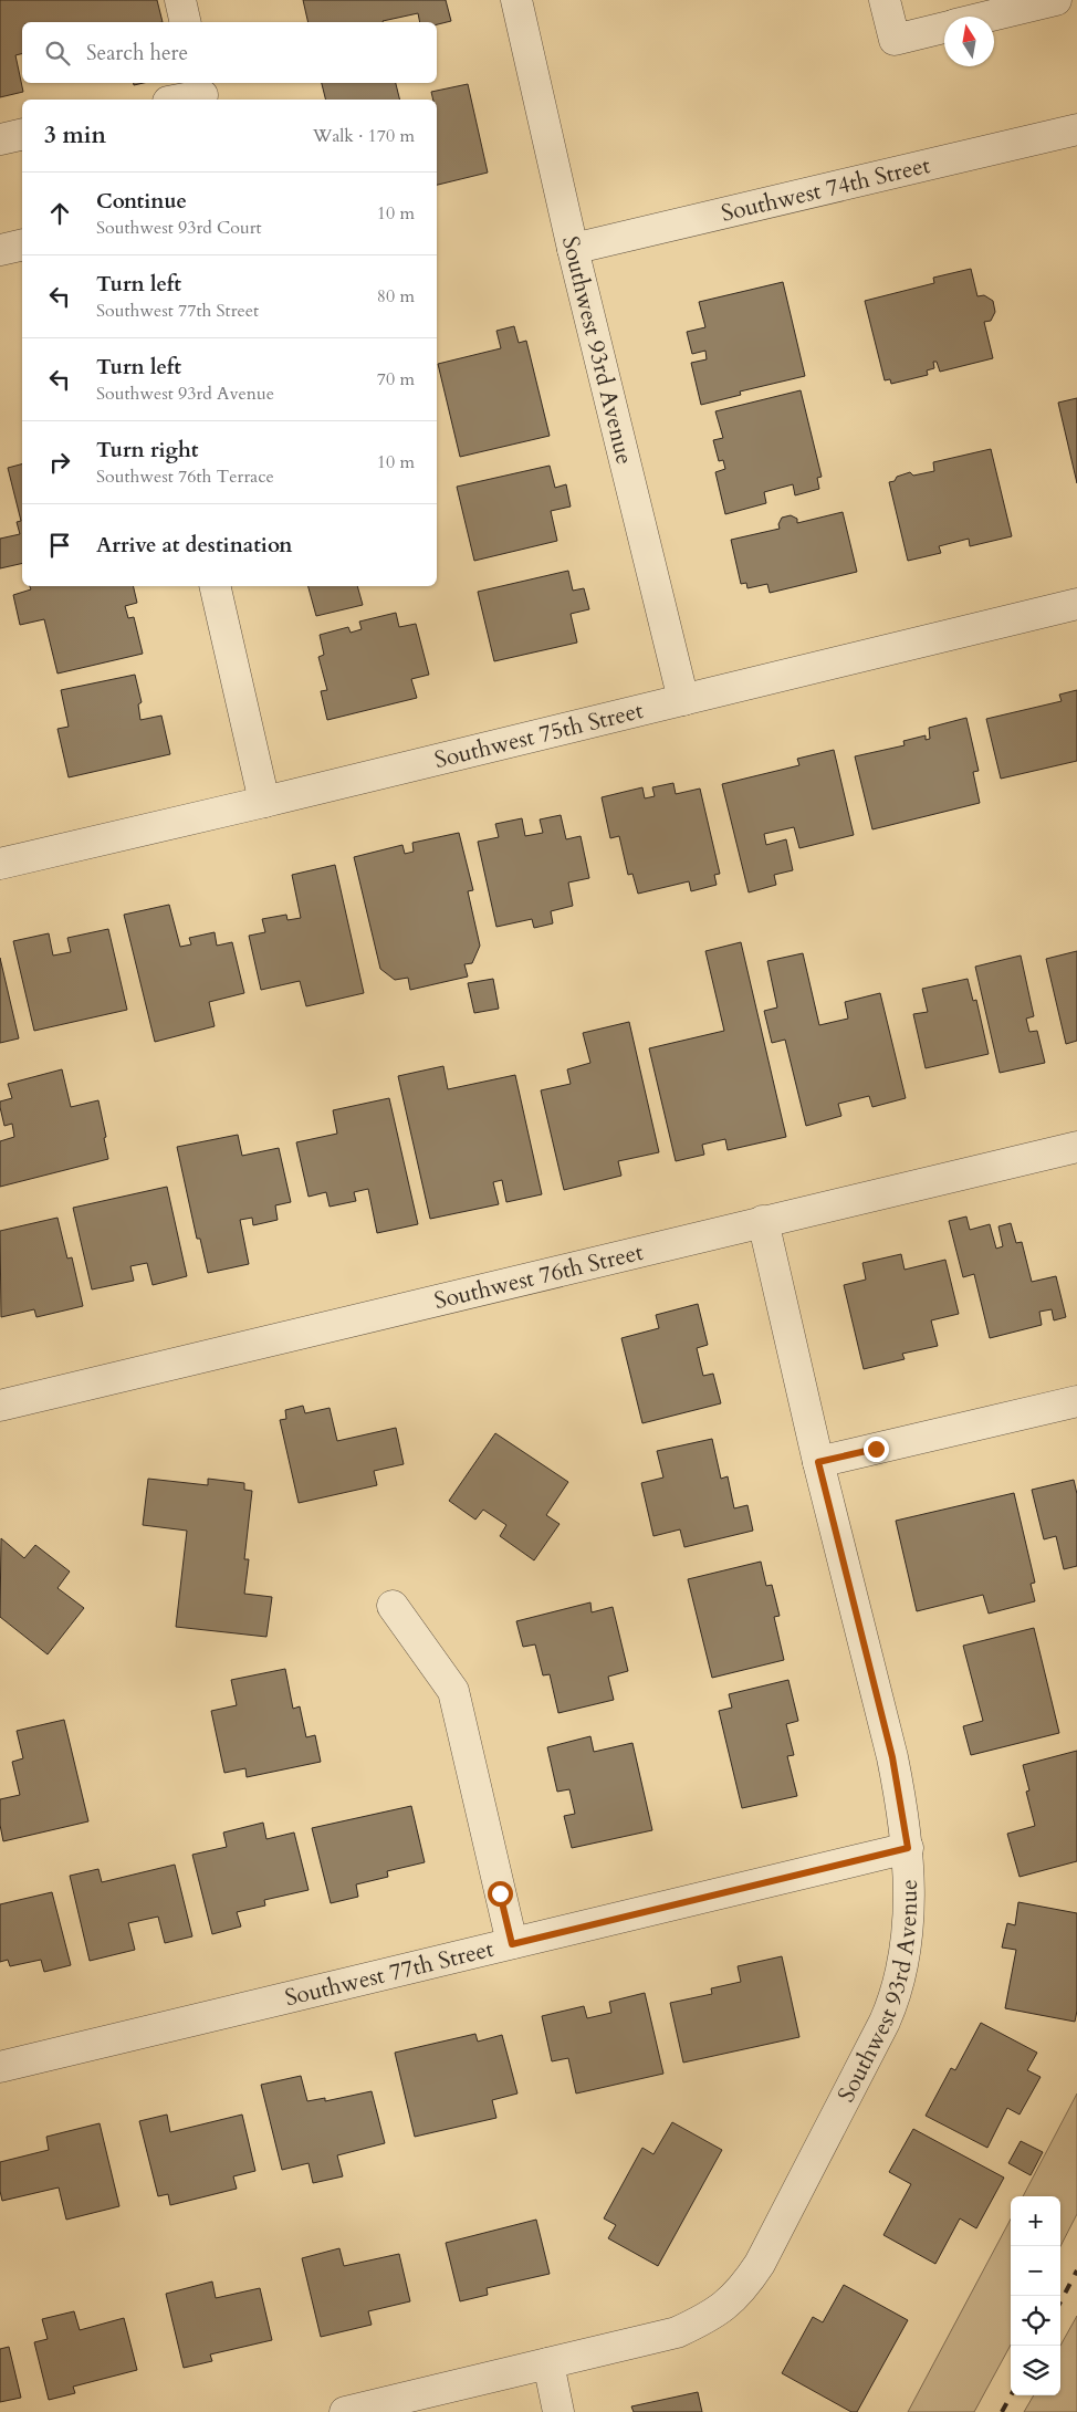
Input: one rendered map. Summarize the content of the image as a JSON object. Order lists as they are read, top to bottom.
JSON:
{
  "streets": {
    "street": [
      "Southwest 74th Street",
      "Southwest 93rd Avenue",
      "Southwest 75th Street",
      "Southwest 76th Street",
      "Southwest 77th Street"
    ]
  },
  "crossings": [
    ["Southwest 74th Street", "Southwest 93rd Avenue"],
    ["Southwest 93rd Avenue", "Southwest 75th Street"],
    ["Southwest 93rd Avenue", "Southwest 76th Street"],
    ["Southwest 93rd Avenue", "Southwest 77th Street"]
  ],
  "north": "top",
  "page": {
    "search": "Search here",
    "heading": ["3 min", "Walk · 170 m"],
    "list": [
      ["Continue", "Southwest 93rd Court", "10 m"],
      ["Turn left", "Southwest 77th Street", "80 m"],
      ["Turn left", "Southwest 93rd Avenue", "70 m"],
      ["Turn right", "Southwest 76th Terrace", "10 m"],
      "Arrive at destination"
    ],
    "map_buttons": ["+", "−"]
  }
}
